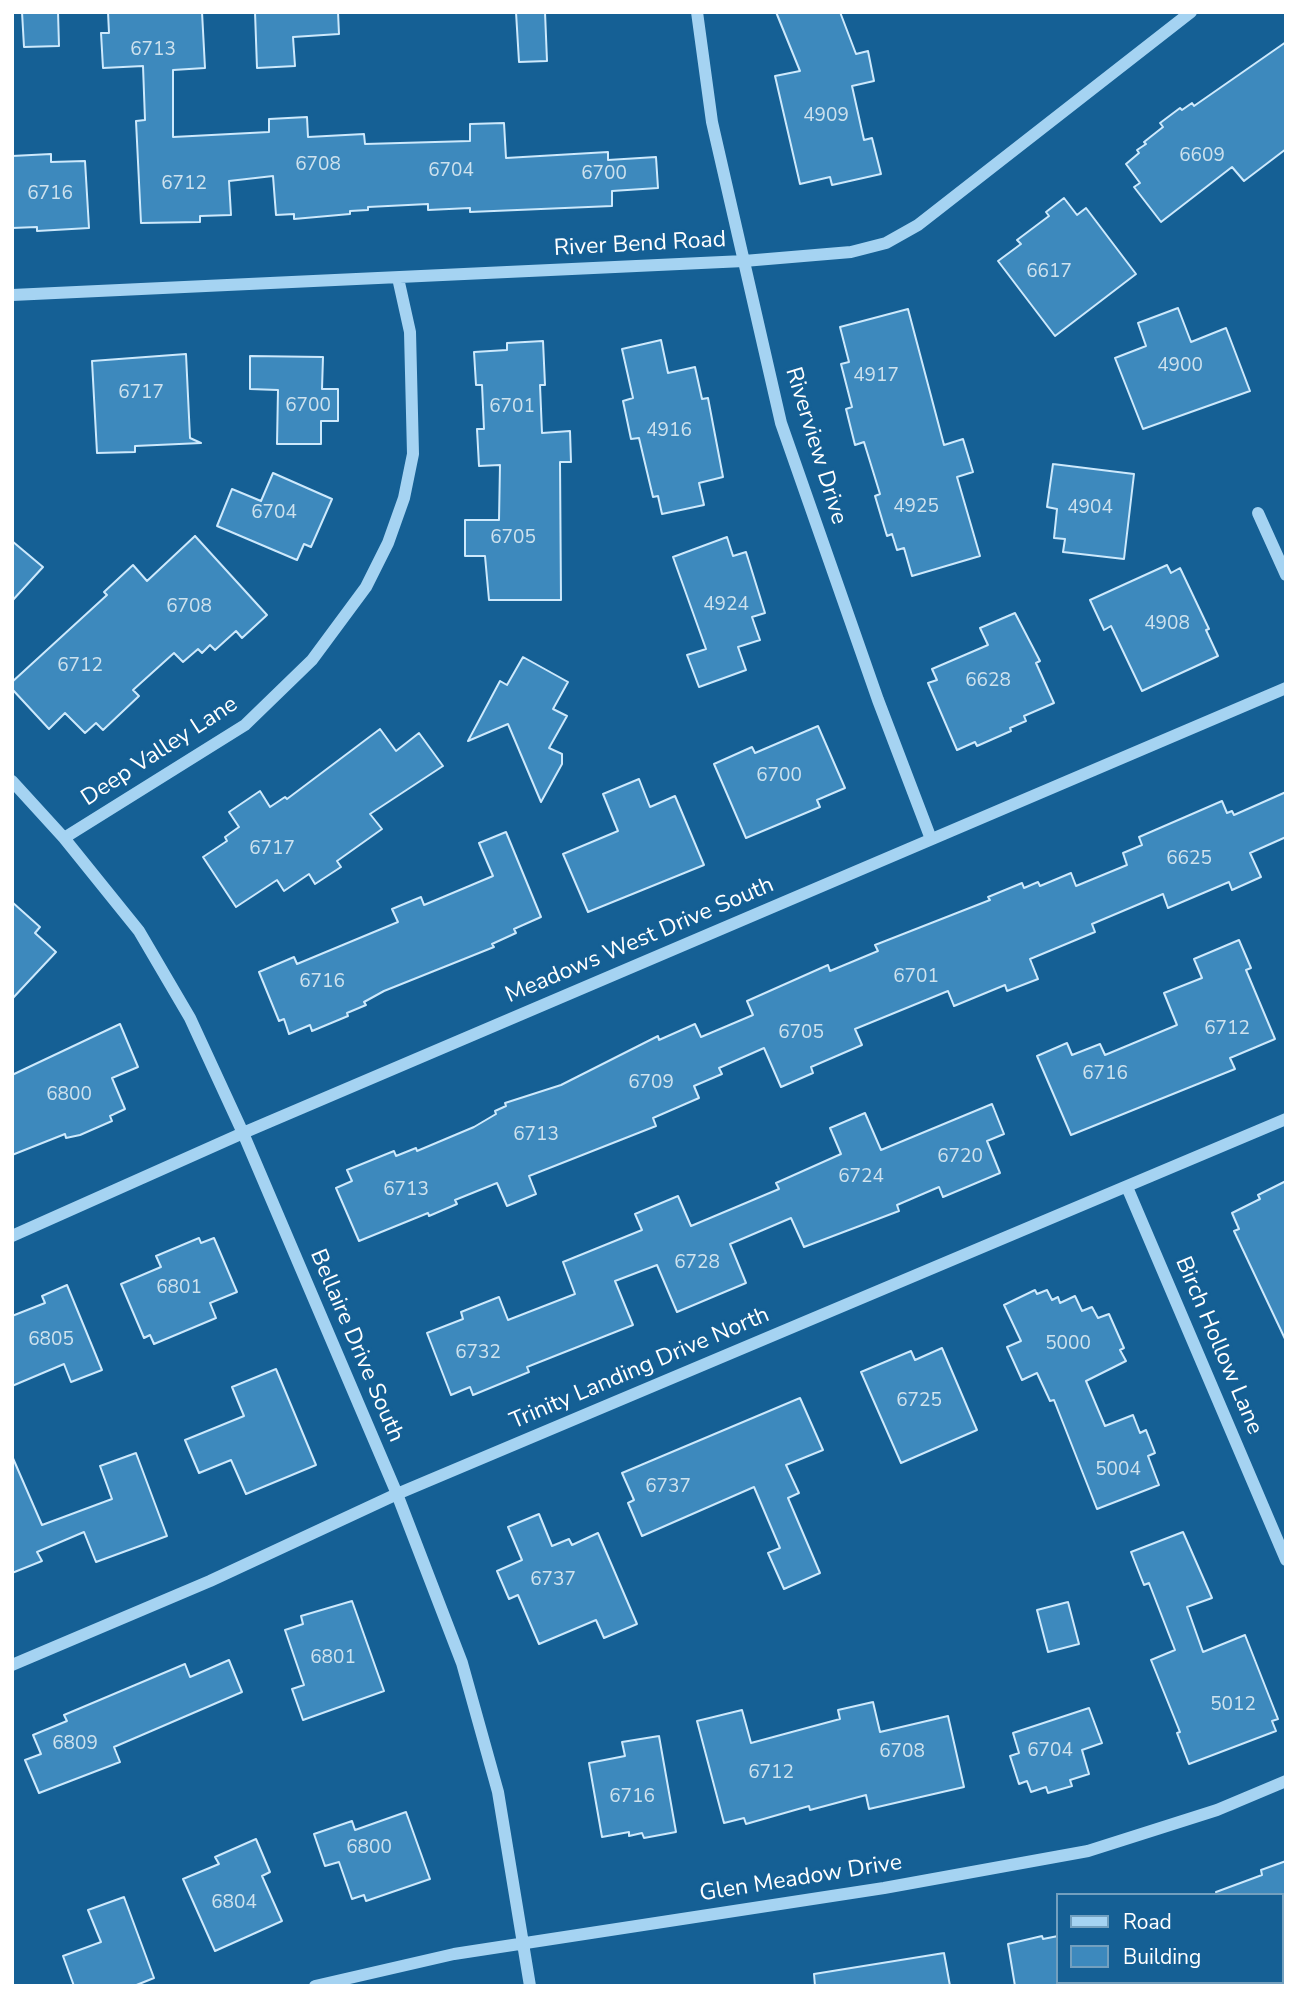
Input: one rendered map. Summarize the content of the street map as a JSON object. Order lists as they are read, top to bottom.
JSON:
{
  "streets": {
    "street": [
      "River Bend Road",
      "Riverview Drive",
      "Deep Valley Lane",
      "Meadows West Drive South",
      "Bellaire Drive South",
      "Birch Hollow Lane",
      "Trinity Landing Drive North",
      "Glen Meadow Drive"
    ]
  },
  "crossings": [
    ["River Bend Road", "Riverview Drive"],
    ["River Bend Road", "Deep Valley Lane"],
    ["Riverview Drive", "Meadows West Drive South"],
    ["Deep Valley Lane", "Bellaire Drive South"],
    ["Meadows West Drive South", "Bellaire Drive South"],
    ["Bellaire Drive South", "Trinity Landing Drive North"],
    ["Bellaire Drive South", "Glen Meadow Drive"],
    ["Birch Hollow Lane", "Trinity Landing Drive North"]
  ],
  "house_numbers": [
    "6713",
    "4909",
    "6609",
    "6708",
    "6704",
    "6700",
    "6712",
    "6716",
    "6617",
    "4900",
    "4917",
    "6717",
    "6700",
    "6701",
    "4916",
    "4925",
    "4904",
    "6704",
    "6705",
    "4924",
    "6708",
    "4908",
    "6712",
    "6628",
    "6700",
    "6717",
    "6625",
    "6701",
    "6716",
    "6712",
    "6705",
    "6716",
    "6709",
    "6800",
    "6713",
    "6720",
    "6724",
    "6713",
    "6728",
    "6801",
    "6805",
    "5000",
    "6732",
    "6725",
    "5004",
    "6737",
    "6737",
    "6801",
    "5012",
    "6809",
    "6704",
    "6708",
    "6712",
    "6716",
    "6800",
    "6804"
  ],
  "legend": ["Road", "Building"]
}
